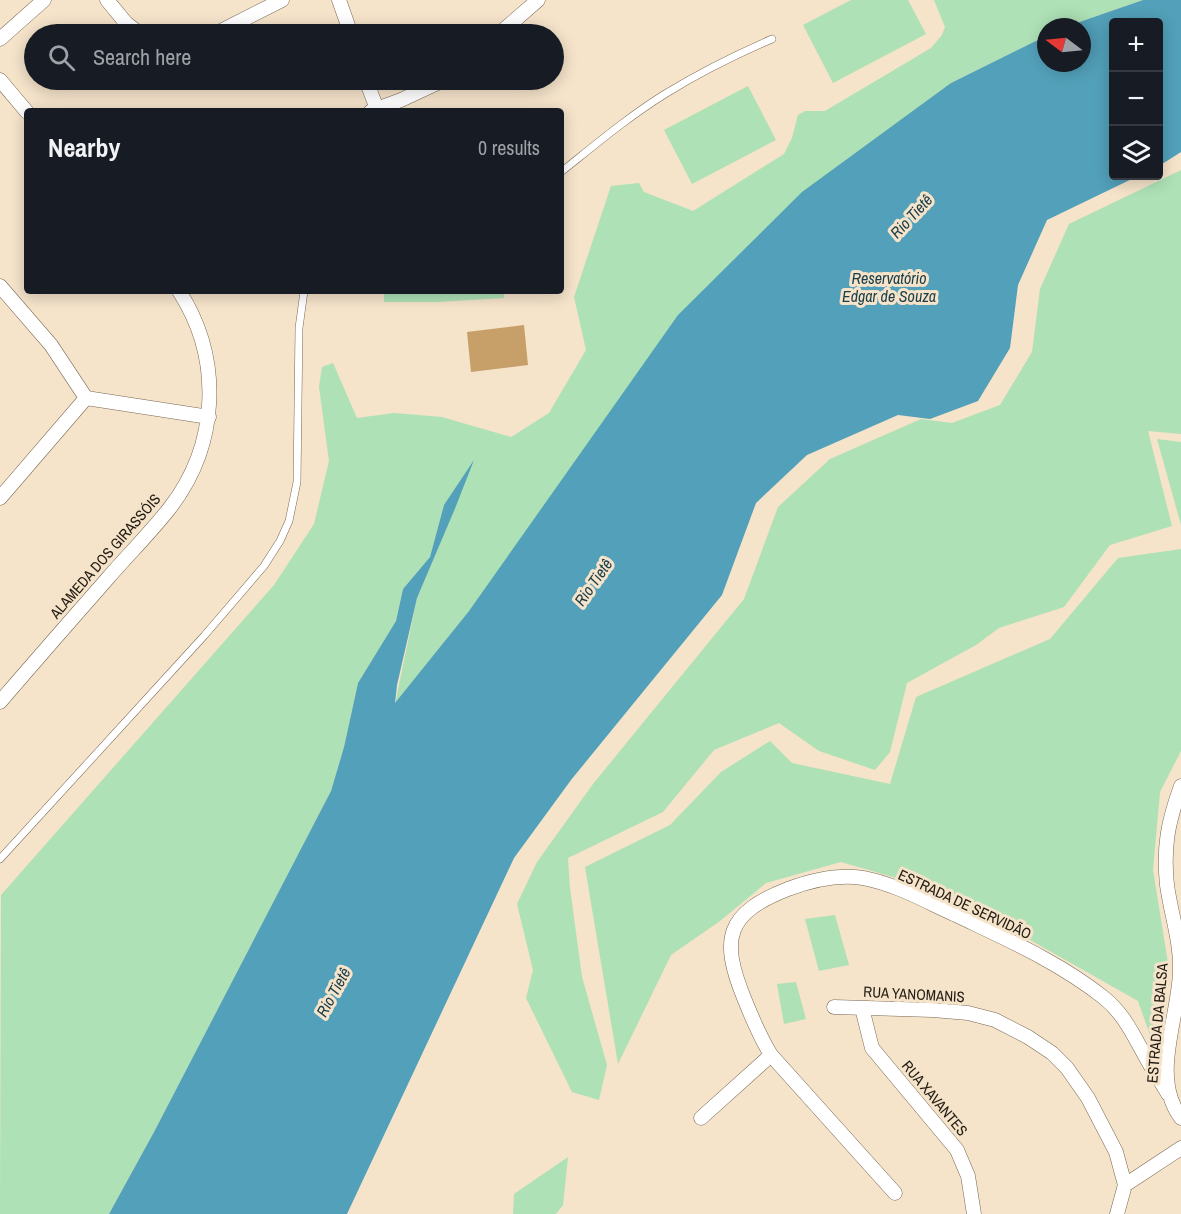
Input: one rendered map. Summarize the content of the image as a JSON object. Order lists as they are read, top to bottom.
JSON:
{
  "streets": {
    "street": [
      "ALAMEDA DOS GIRASSÓIS",
      "ESTRADA DE SERVIDÃO",
      "RUA YANOMANIS",
      "ESTRADA DA BALSA",
      "RUA XAVANTES"
    ]
  },
  "crossings": [
    ["ESTRADA DE SERVIDÃO", "ESTRADA DA BALSA"],
    ["RUA YANOMANIS", "RUA XAVANTES"]
  ],
  "water": ["Rio Tietê", "Reservatório Edgar de Souza"],
  "north": "left",
  "page": {
    "map_buttons": ["+", "−"],
    "search": "Search here",
    "heading": ["Nearby", "0 results"]
  }
}
